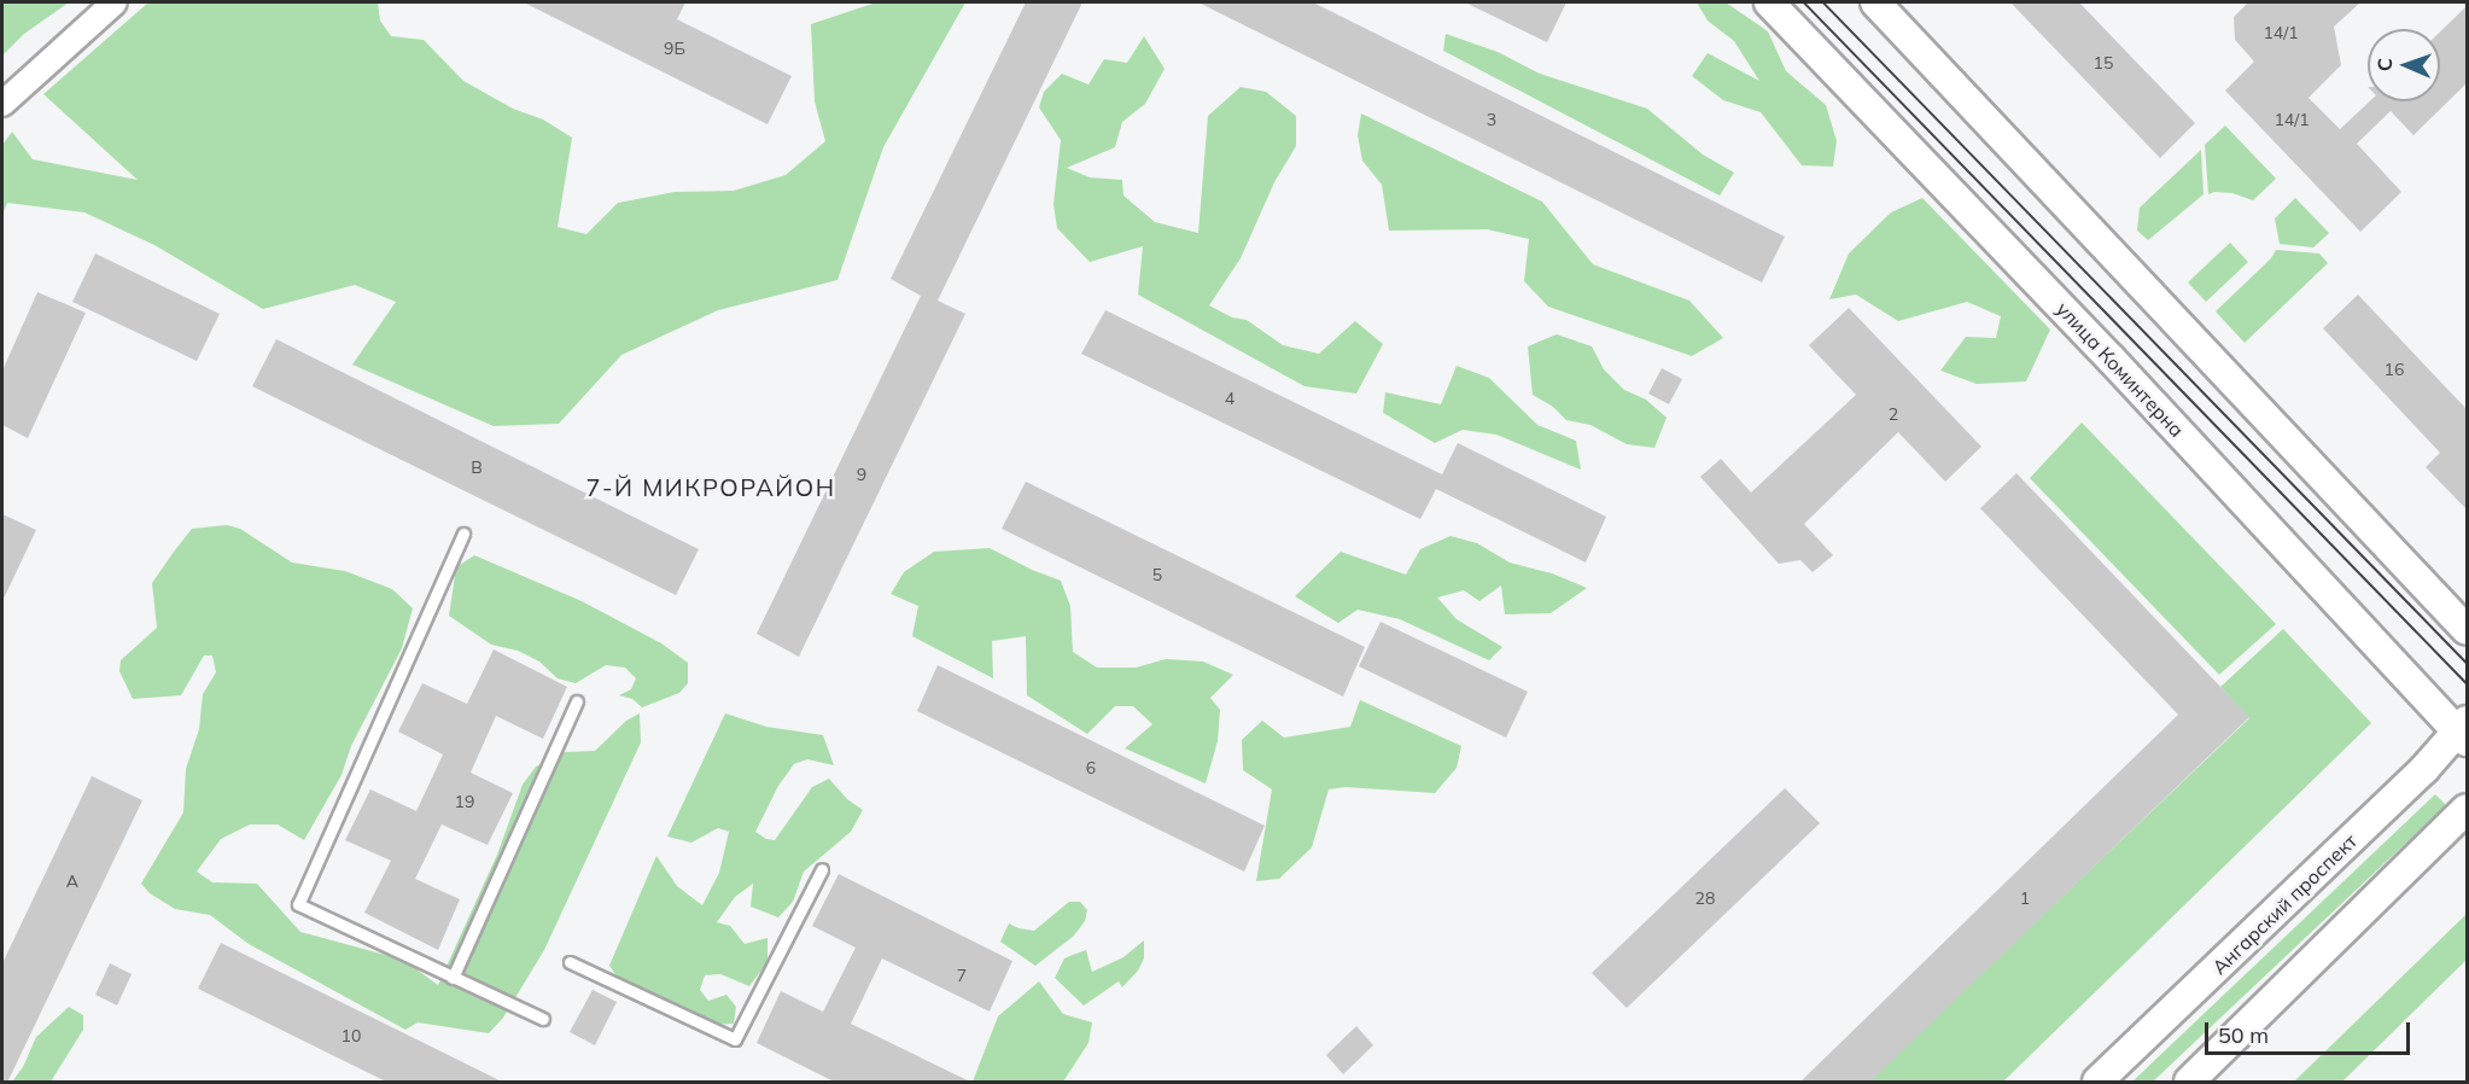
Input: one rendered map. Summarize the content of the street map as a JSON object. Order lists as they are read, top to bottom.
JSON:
{
  "streets": {
    "street": ["улица Коминтерна", "Ангарский проспект"]
  },
  "crossings": [
    ["улица Коминтерна", "Ангарский проспект"]
  ],
  "districts": ["7-Й МИКРОРАЙОН"],
  "house_numbers": [
    "14/1",
    "9Б",
    "15",
    "3",
    "14/1",
    "16",
    "4",
    "2",
    "В",
    "9",
    "5",
    "6",
    "19",
    "А",
    "28",
    "1",
    "7",
    "10"
  ],
  "scale_bar": "50 m",
  "north": "left"
}
